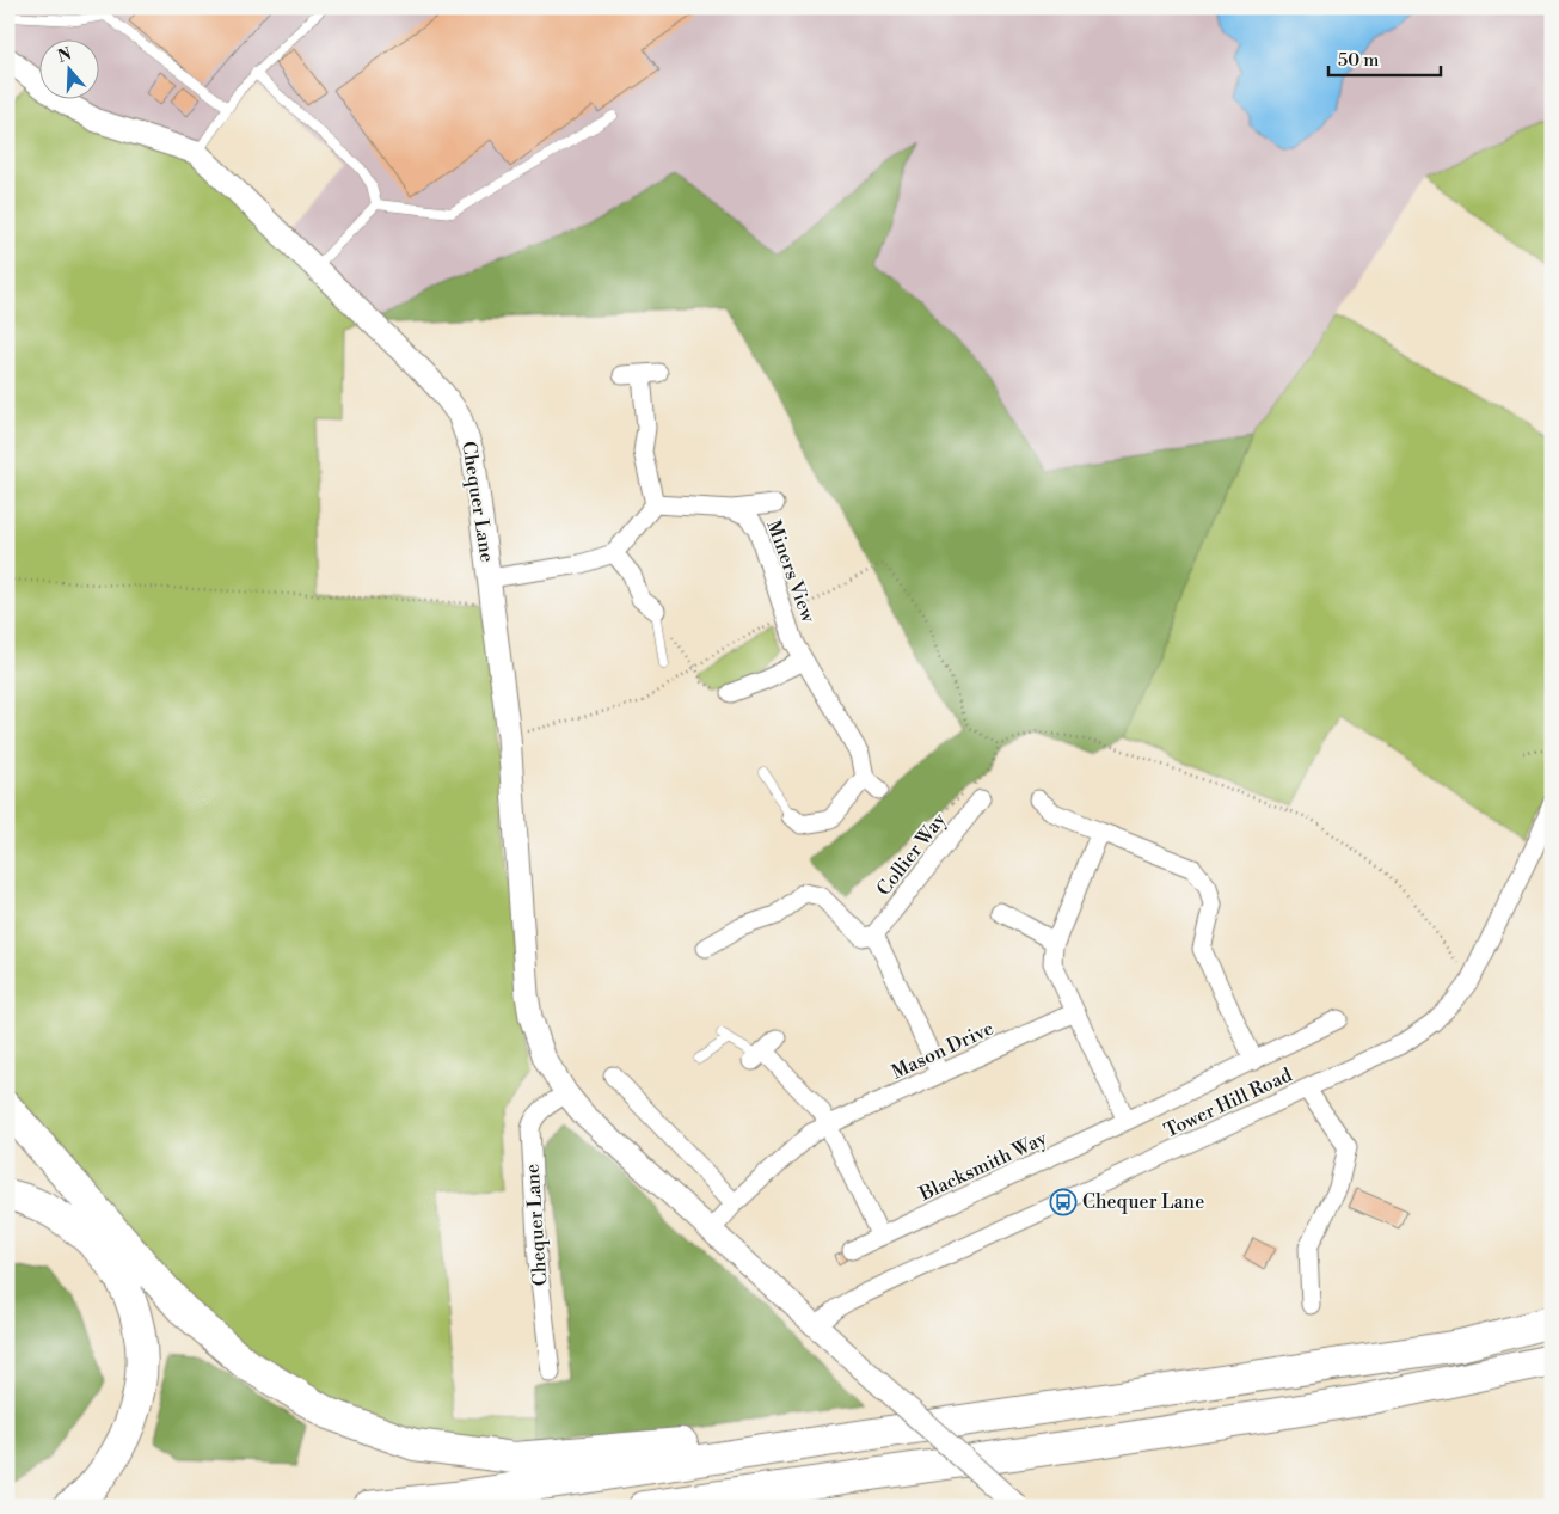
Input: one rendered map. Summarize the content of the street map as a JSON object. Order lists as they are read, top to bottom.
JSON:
{
  "streets": {
    "street": [
      "Chequer Lane",
      "Miners View",
      "Collier Way",
      "Mason Drive",
      "Tower Hill Road",
      "Blacksmith Way"
    ]
  },
  "crossings": [
    ["Chequer Lane", "Mason Drive"],
    ["Chequer Lane", "Tower Hill Road"]
  ],
  "places": {
    "bus stop": ["Chequer Lane"]
  },
  "scale_bar": "50 m",
  "north": "top"
}
